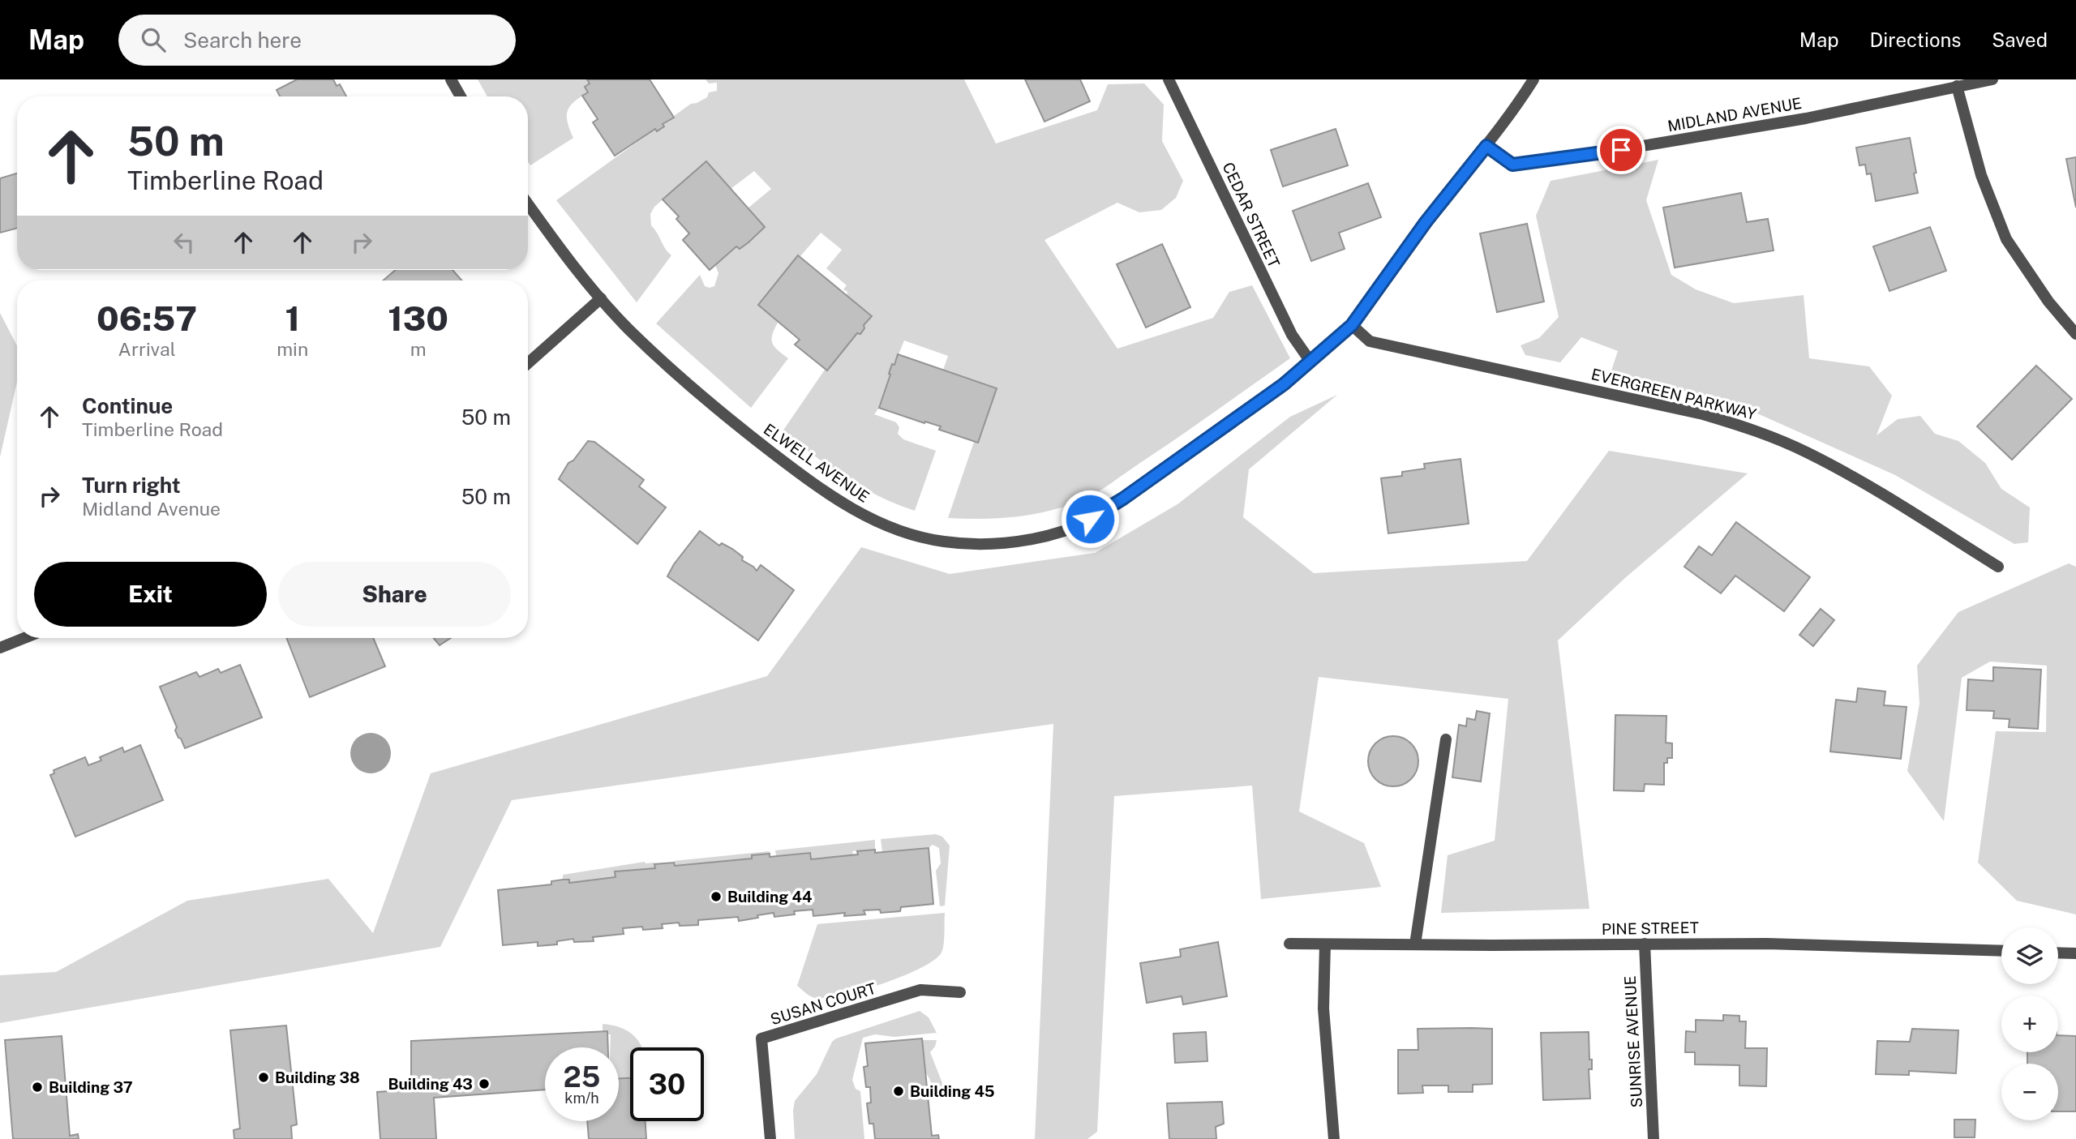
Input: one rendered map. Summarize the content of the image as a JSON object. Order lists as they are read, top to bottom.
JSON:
{
  "streets": {
    "street": [
      "MIDLAND AVENUE",
      "CEDAR STREET",
      "EVERGREEN PARKWAY",
      "ELWELL AVENUE",
      "PINE STREET",
      "SUSAN COURT",
      "SUNRISE AVENUE"
    ]
  },
  "crossings": [
    ["MIDLAND AVENUE", "ELWELL AVENUE"],
    ["CEDAR STREET", "ELWELL AVENUE"],
    ["EVERGREEN PARKWAY", "ELWELL AVENUE"],
    ["PINE STREET", "SUNRISE AVENUE"]
  ],
  "places": [
    "Building 44",
    "Building 38",
    "Building 43",
    "Building 37",
    "Building 45"
  ],
  "page": {
    "header": "Map",
    "search": "Search here",
    "nav": ["Map", "Directions", "Saved"],
    "turn": ["50 m", "Timberline Road"],
    "eta": [
      "06:57",
      "Arrival",
      "1",
      "min",
      "130",
      "m"
    ],
    "list": [
      {
        "name": "Continue",
        "note": "Timberline Road",
        "value": "50 m"
      },
      {
        "name": "Turn right",
        "note": "Midland Avenue",
        "value": "50 m"
      }
    ],
    "buttons": ["Exit", "Share"],
    "map_buttons": ["+", "−"],
    "speed": "25 km/h",
    "limit": "30"
  }
}
